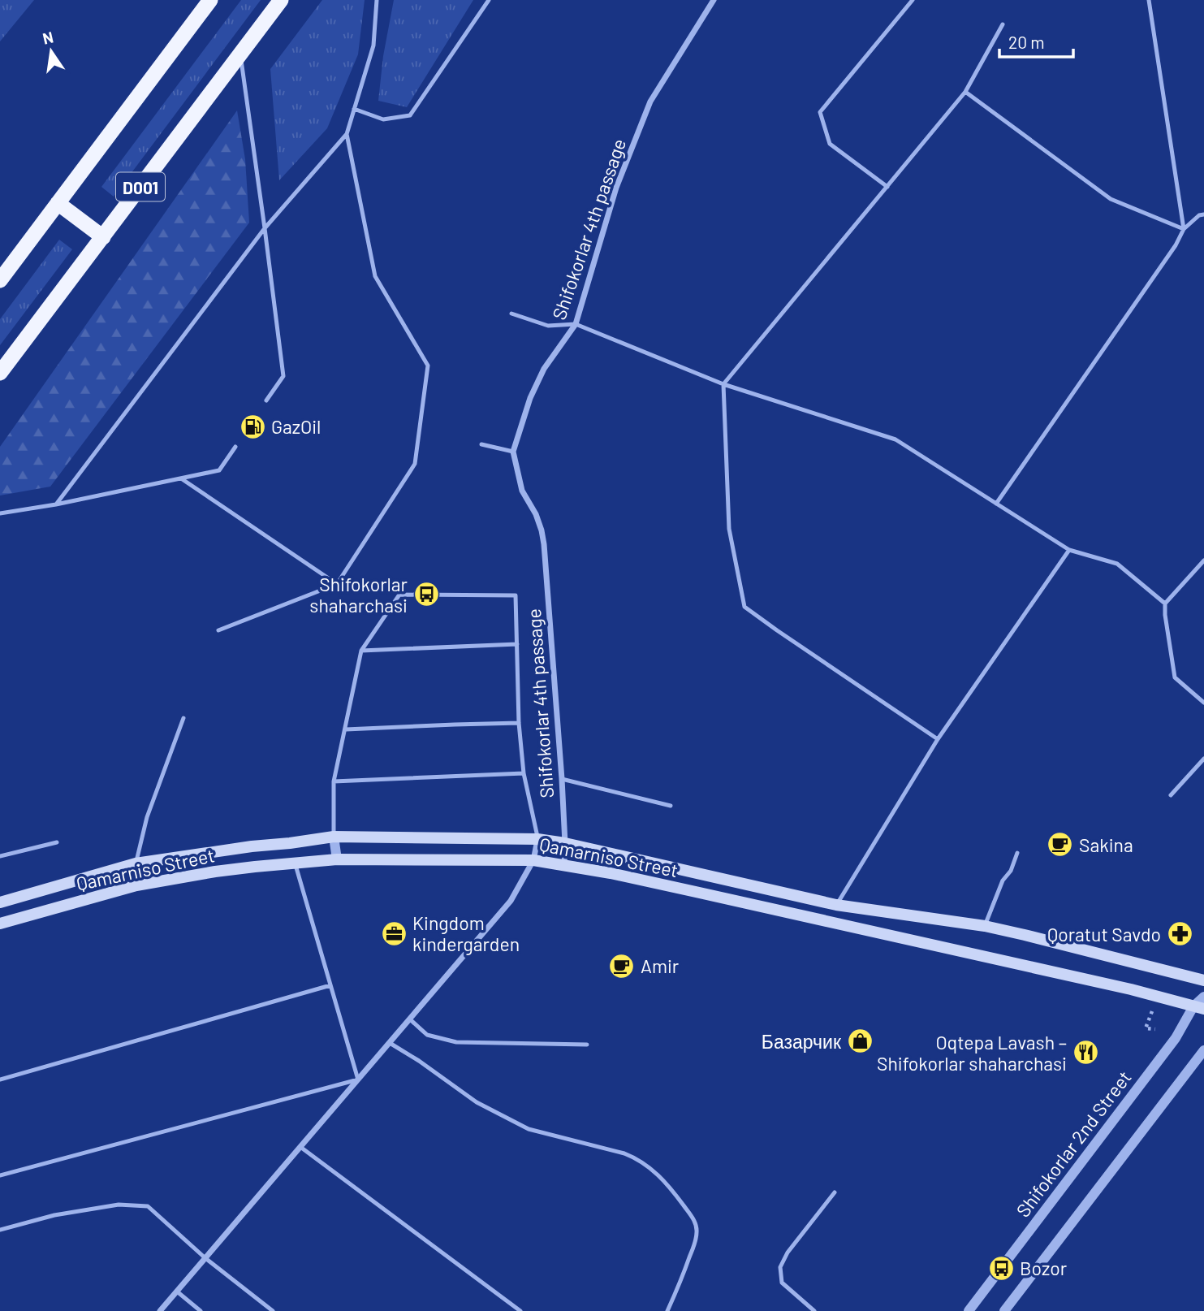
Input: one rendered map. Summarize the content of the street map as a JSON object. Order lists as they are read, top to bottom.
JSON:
{
  "streets": {
    "highway": ["D001"],
    "main road": ["Qamarniso Street"],
    "street": ["Shifokorlar 4th passage", "Shifokorlar 2nd Street"]
  },
  "crossings": [
    ["Shifokorlar 4th passage", "Qamarniso Street"],
    ["Qamarniso Street", "Shifokorlar 2nd Street"]
  ],
  "places": {
    "fuel station": ["GazOil"],
    "bus stop": ["Shifokorlar shaharchasi", "Bozor"],
    "cafe": ["Sakina", "Amir"],
    "office": ["Kingdom kindergarden"],
    "pharmacy": ["Qoratut Savdo"],
    "shop": ["Базарчик"],
    "restaurant": ["Oqtepa Lavash – Shifokorlar shaharchasi"]
  },
  "scale_bar": "20 m",
  "north": "top"
}
